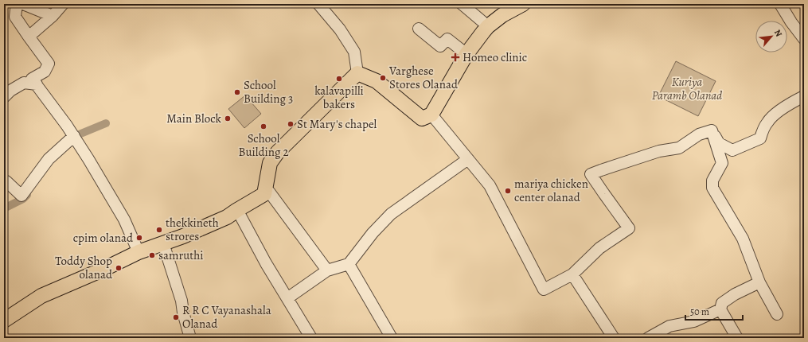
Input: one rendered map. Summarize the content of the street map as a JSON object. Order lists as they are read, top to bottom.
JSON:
{
  "parks": ["Kuriya Paramb Olanad"],
  "places": {
    "health": ["Homeo clinic"],
    "other": [
      "Varghese Stores Olanad",
      "kalavapilli bakers",
      "School Building 3",
      "Main Block",
      "St Mary's chapel",
      "School Building 2",
      "mariya chicken center olanad",
      "thekkineth strores",
      "cpim olanad",
      "samruthi",
      "Toddy Shop olanad",
      "R R C Vayanashala Olanad"
    ]
  },
  "scale_bar": "50 m",
  "north": "top right"
}
